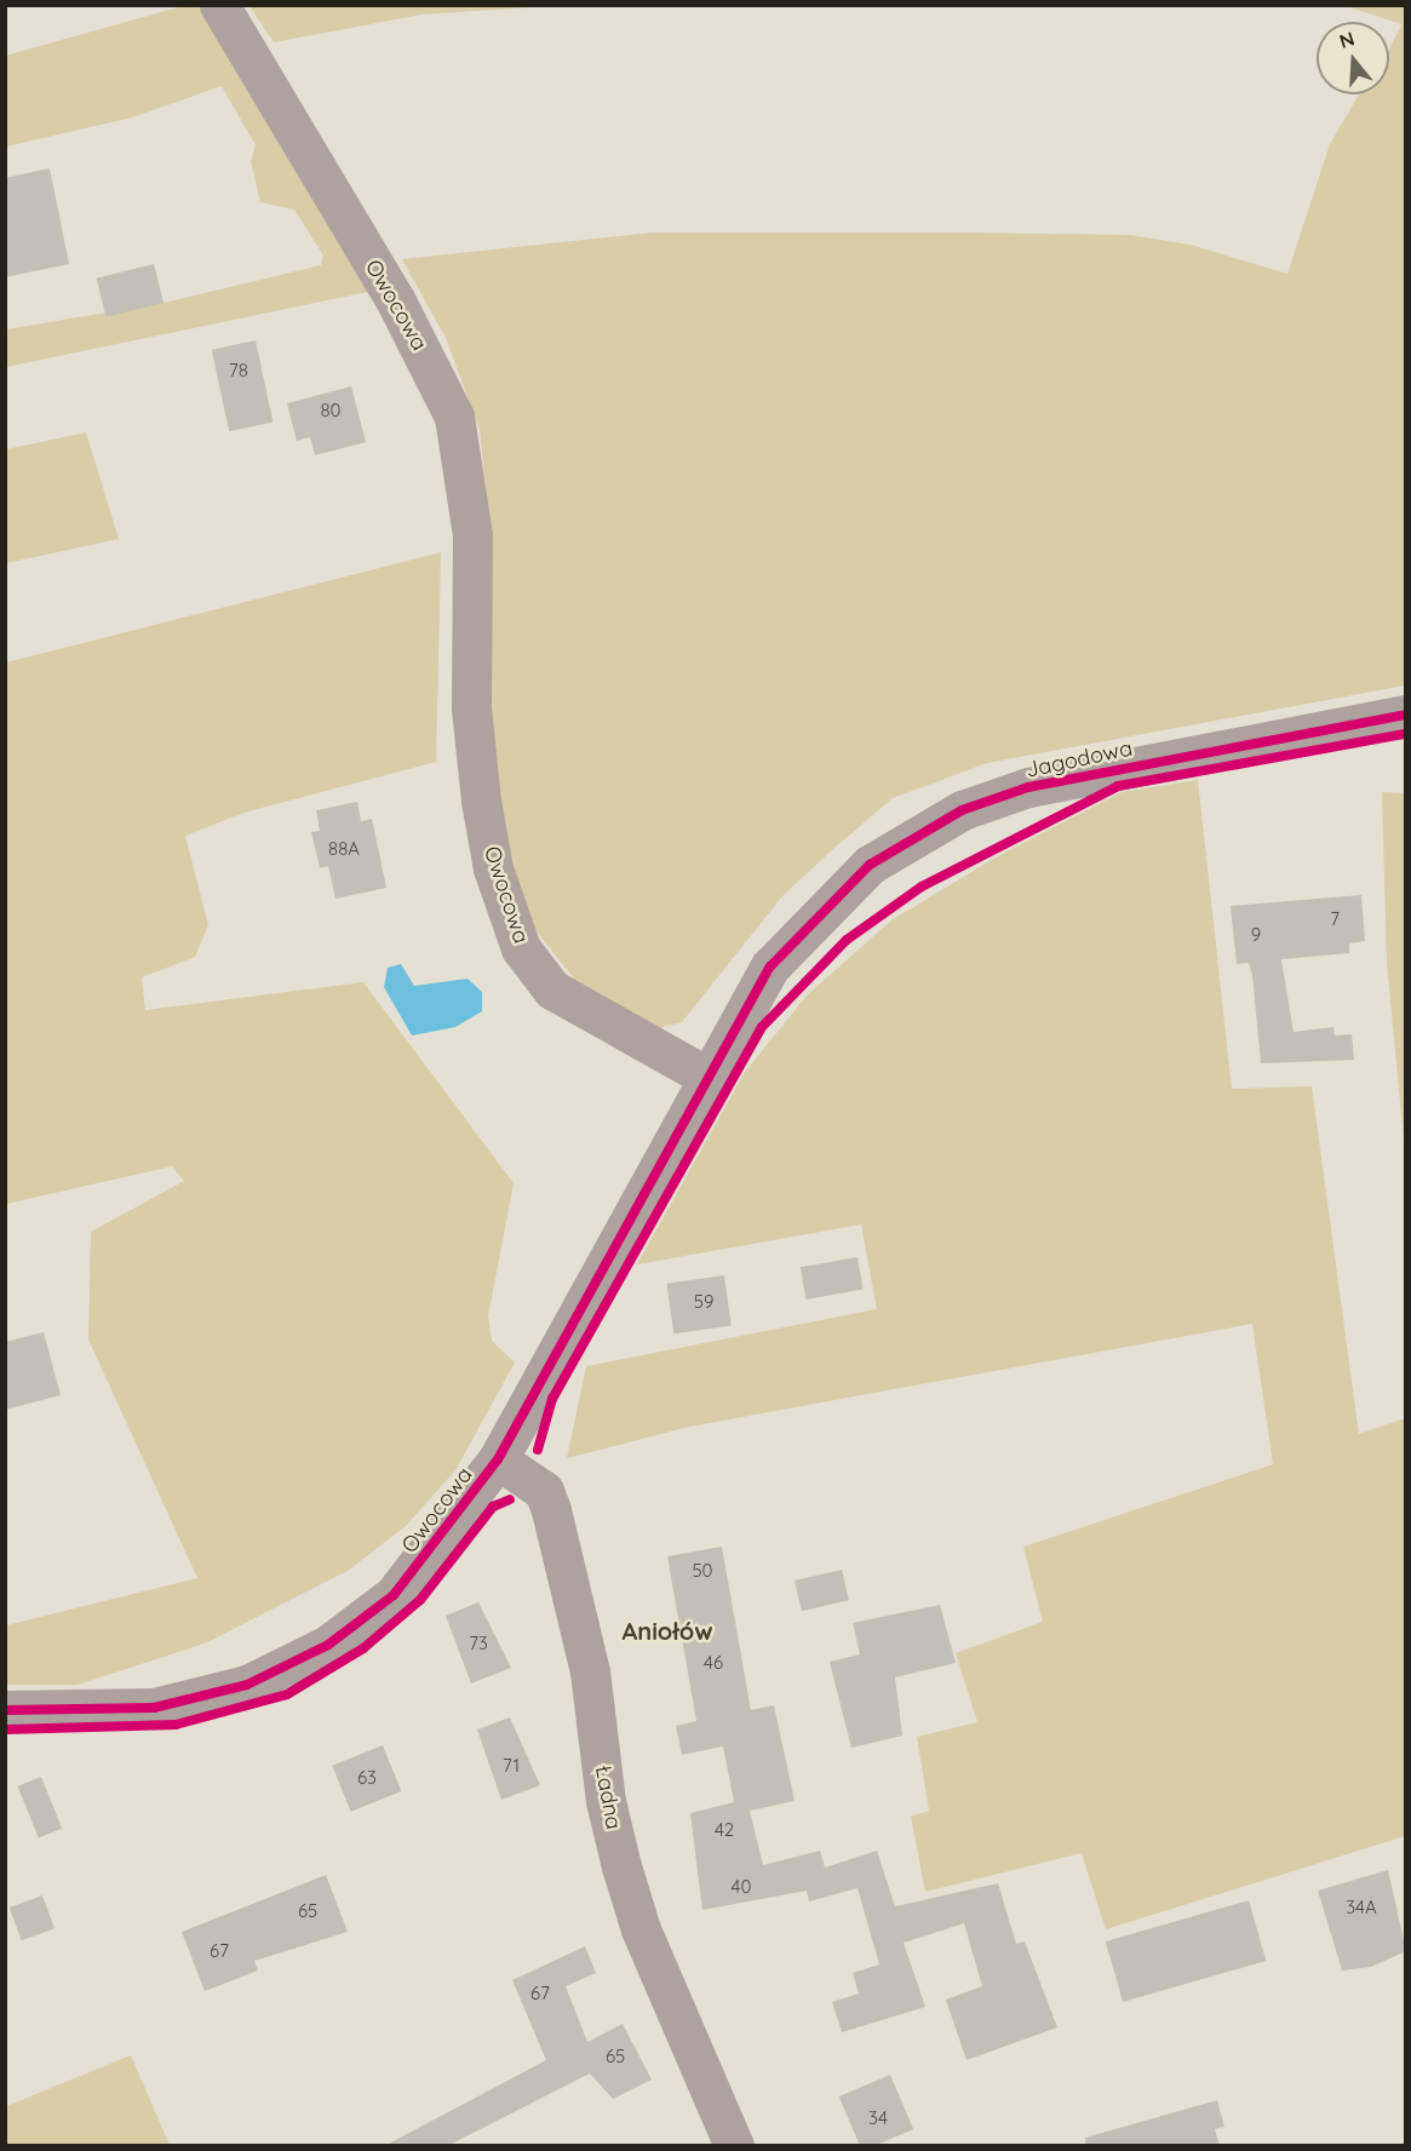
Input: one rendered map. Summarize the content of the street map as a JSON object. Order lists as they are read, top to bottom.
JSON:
{
  "streets": {
    "street": ["Owocowa", "Jagodowa", "Ładna"]
  },
  "crossings": [
    ["Owocowa", "Jagodowa"],
    ["Owocowa", "Ładna"]
  ],
  "districts": ["Aniołów"],
  "house_numbers": [
    "78",
    "80",
    "88A",
    "7",
    "9",
    "59",
    "50",
    "73",
    "46",
    "71",
    "63",
    "42",
    "40",
    "34A",
    "65",
    "67",
    "67",
    "65",
    "34"
  ],
  "north": "top"
}
